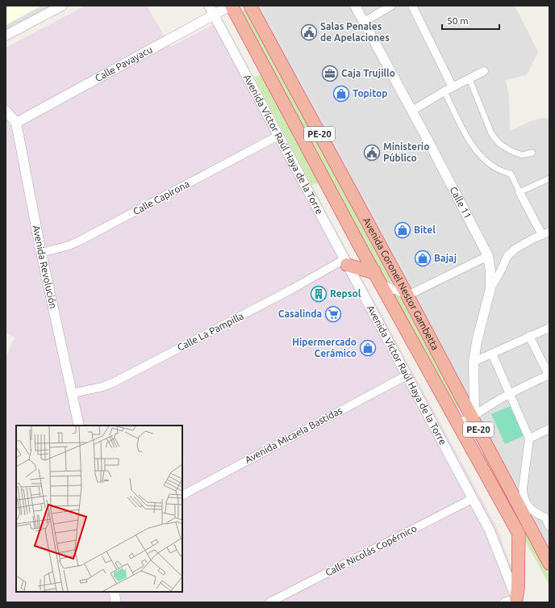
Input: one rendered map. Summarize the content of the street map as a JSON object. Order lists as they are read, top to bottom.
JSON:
{
  "streets": {
    "highway": ["PE-20", "Avenida Coronel Nestor Gambetta"],
    "street": [
      "Calle Pavayacu",
      "Avenida Víctor Raúl Haya de la Torre",
      "Calle Capirona",
      "Calle 11",
      "Avenida Revolución",
      "Calle La Pampilla",
      "Avenida Micaela Bastidas",
      "Calle Nicolás Copérnico"
    ]
  },
  "crossings": [
    ["Calle Pavayacu", "Avenida Víctor Raúl Haya de la Torre"],
    ["Calle Pavayacu", "Avenida Revolución"],
    ["Calle Pavayacu", "Avenida Coronel Nestor Gambetta"],
    ["Avenida Víctor Raúl Haya de la Torre", "Calle Capirona"],
    ["Avenida Víctor Raúl Haya de la Torre", "Avenida Coronel Nestor Gambetta"],
    ["Avenida Víctor Raúl Haya de la Torre", "Calle La Pampilla"],
    ["Avenida Víctor Raúl Haya de la Torre", "Avenida Micaela Bastidas"],
    ["Avenida Víctor Raúl Haya de la Torre", "Calle Nicolás Copérnico"],
    ["Calle Capirona", "Avenida Revolución"],
    ["Calle 11", "Avenida Coronel Nestor Gambetta"],
    ["Avenida Revolución", "Calle La Pampilla"]
  ],
  "places": {
    "public building": ["Salas Penales de Apelaciones", "Ministerio Público"],
    "office": ["Caja Trujillo"],
    "shop": [
      "Topitop",
      "Bitel",
      "Bajaj",
      "Hipermercado Cerámico"
    ],
    "building": ["Repsol"],
    "supermarket": ["Casalinda"]
  },
  "scale_bar": "50 m"
}
